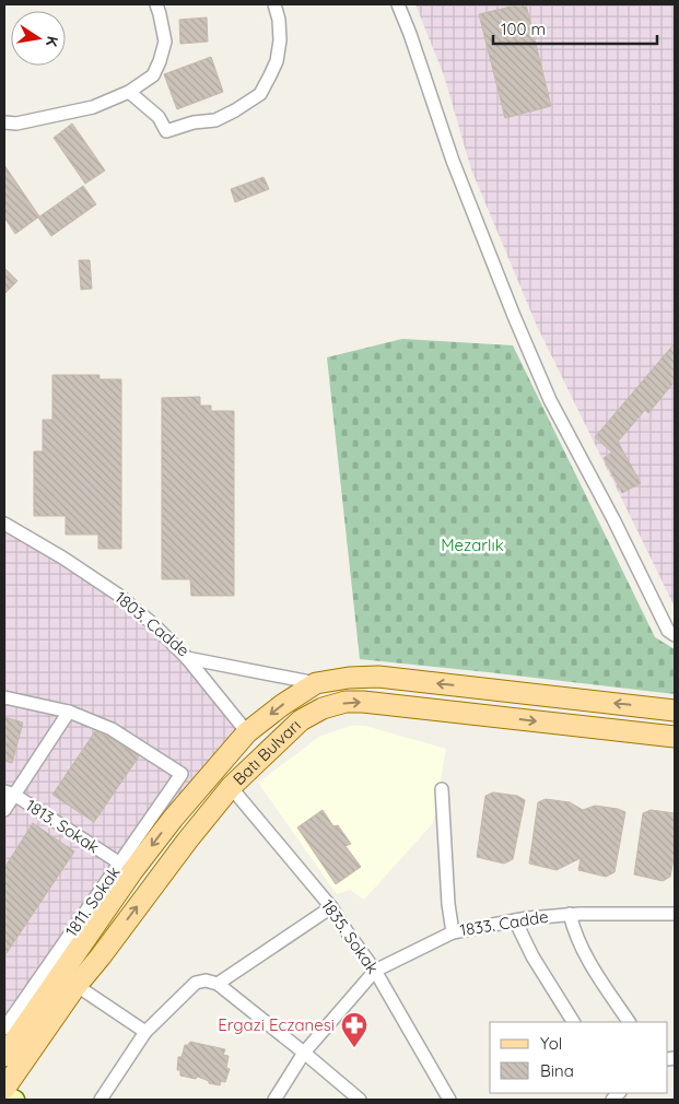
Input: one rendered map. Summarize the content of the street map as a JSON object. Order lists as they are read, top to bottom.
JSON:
{
  "streets": {
    "main road": ["Batı Bulvarı"],
    "street": [
      "1803. Cadde",
      "1813. Sokak",
      "1811. Sokak",
      "1833. Cadde",
      "1835. Sokak"
    ]
  },
  "crossings": [
    ["1803. Cadde", "Batı Bulvarı"],
    ["Batı Bulvarı", "1835. Sokak"],
    ["1813. Sokak", "1811. Sokak"],
    ["1833. Cadde", "1835. Sokak"]
  ],
  "parks": ["Mezarlık"],
  "places": {
    "pharmacy": ["Ergazi Eczanesi"]
  },
  "legend": ["Yol", "Bina"],
  "scale_bar": "100 m",
  "north": "right"
}
